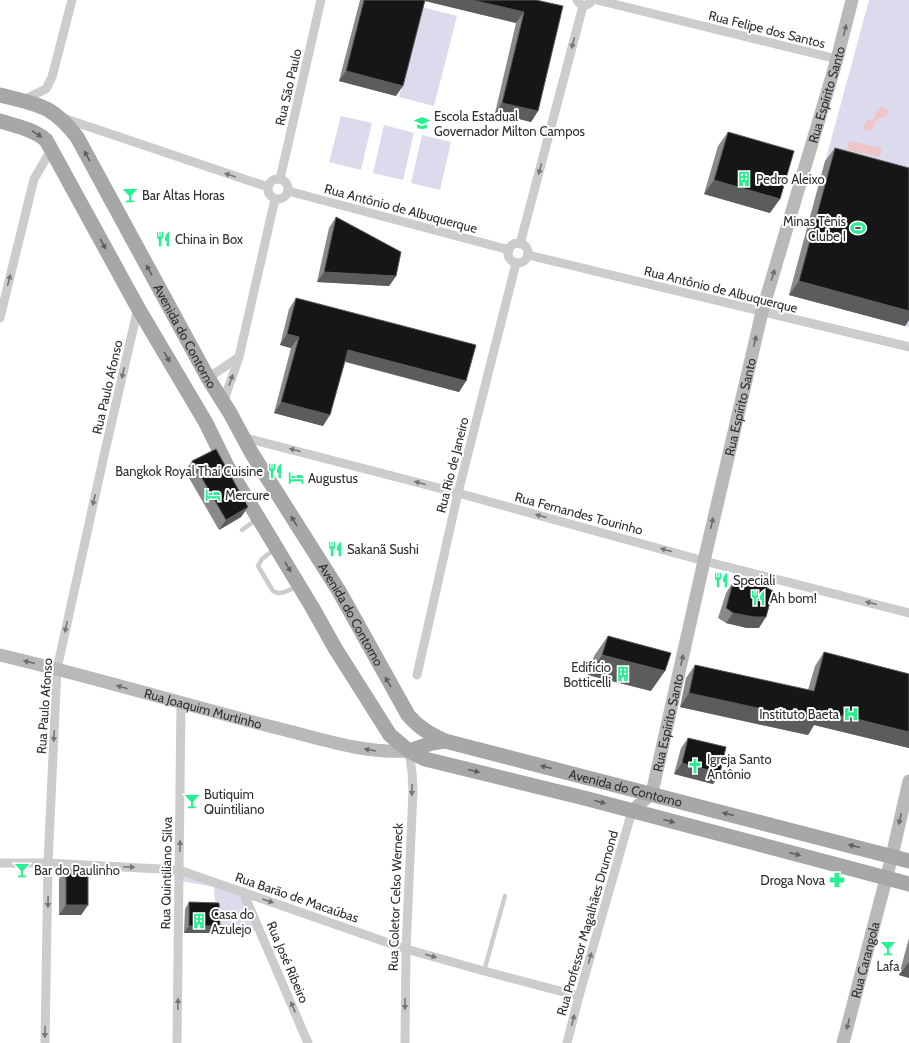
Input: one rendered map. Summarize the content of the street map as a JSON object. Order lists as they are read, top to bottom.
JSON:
{
  "streets": {
    "main road": ["Avenida do Contorno"],
    "street": [
      "Rua Felipe dos Santos",
      "Rua São Paulo",
      "Rua Espírito Santo",
      "Rua Antônio de Albuquerque",
      "Rua Paulo Afonso",
      "Rua Rio de Janeiro",
      "Rua Fernandes Tourinho",
      "Rua Joaquim Murtinho",
      "Rua Quintiliano Silva",
      "Rua Barão de Macaúbas",
      "Rua Coletor Celso Werneck",
      "Rua Professor Magalhães Drumond",
      "Rua Carangola",
      "Rua José Ribeiro"
    ]
  },
  "crossings": [
    ["Rua Felipe dos Santos", "Rua Espírito Santo"],
    ["Rua São Paulo", "Rua Antônio de Albuquerque"],
    ["Rua Espírito Santo", "Rua Antônio de Albuquerque"],
    ["Rua Espírito Santo", "Avenida do Contorno"],
    ["Rua Espírito Santo", "Rua Fernandes Tourinho"],
    ["Rua Antônio de Albuquerque", "Rua Rio de Janeiro"],
    ["Avenida do Contorno", "Rua Paulo Afonso"],
    ["Avenida do Contorno", "Rua Fernandes Tourinho"],
    ["Avenida do Contorno", "Rua Joaquim Murtinho"],
    ["Avenida do Contorno", "Rua Coletor Celso Werneck"],
    ["Avenida do Contorno", "Rua Professor Magalhães Drumond"],
    ["Avenida do Contorno", "Rua Carangola"],
    ["Rua Paulo Afonso", "Rua Joaquim Murtinho"],
    ["Rua Paulo Afonso", "Rua Barão de Macaúbas"],
    ["Rua Rio de Janeiro", "Rua Fernandes Tourinho"],
    ["Rua Joaquim Murtinho", "Rua Quintiliano Silva"],
    ["Rua Joaquim Murtinho", "Rua Coletor Celso Werneck"],
    ["Rua Quintiliano Silva", "Rua Barão de Macaúbas"],
    ["Rua Barão de Macaúbas", "Rua Coletor Celso Werneck"],
    ["Rua Barão de Macaúbas", "Rua Professor Magalhães Drumond"],
    ["Rua Barão de Macaúbas", "Rua José Ribeiro"]
  ],
  "one_way": [
    "Rua Espírito Santo",
    "Rua Paulo Afonso",
    "Rua Fernandes Tourinho",
    "Rua Joaquim Murtinho",
    "Rua Quintiliano Silva",
    "Rua Barão de Macaúbas",
    "Rua Coletor Celso Werneck",
    "Rua Professor Magalhães Drumond",
    "Rua Carangola",
    "Rua José Ribeiro"
  ],
  "places": {
    "school or university": ["Escola Estadual Governador Milton Campos"],
    "building": ["Pedro Aleixo", "Edifício Botticelli", "Casa do Azulejo"],
    "bar": [
      "Bar Altas Horas",
      "Butiquim Quintiliano",
      "Bar do Paulinho",
      "Lafa"
    ],
    "sports": ["Minas Tênis Clube I"],
    "restaurant": [
      "China in Box",
      "Bangkok Royal Thai Cuisine",
      "Sakanã Sushi",
      "Speciali",
      "Ah bom!"
    ],
    "hotel": ["Augustus", "Mercure"],
    "hospital": ["Instituto Baeta"],
    "church": ["Igreja Santo Antônio"],
    "pharmacy": ["Droga Nova"]
  }
}
